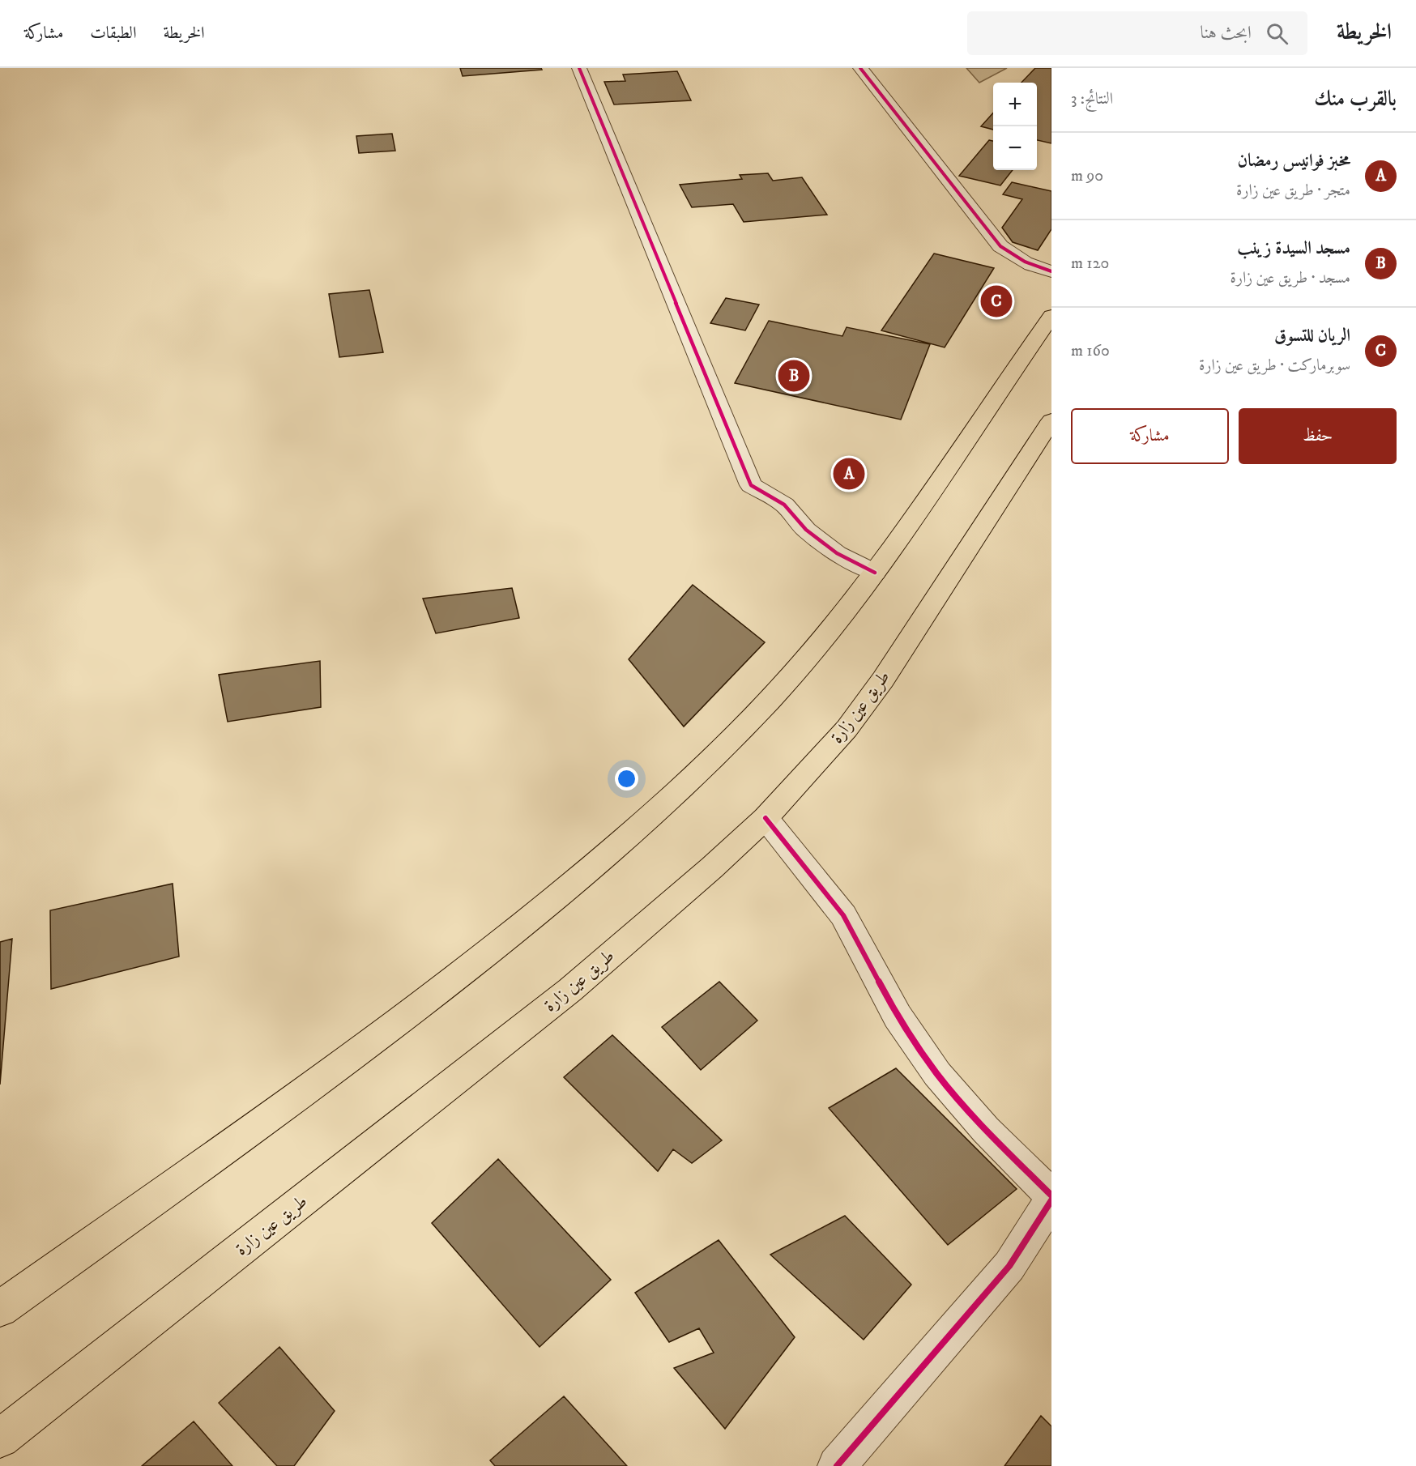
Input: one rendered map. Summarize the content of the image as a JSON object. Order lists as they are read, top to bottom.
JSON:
{
  "streets": {
    "main road": ["طريق عين زارة"]
  },
  "page": {
    "header": "الخريطة",
    "search": "ابحث هنا",
    "nav": ["الخريطة", "الطبقات", "مشاركة"],
    "heading": ["بالقرب منك", "النتائج: 3"],
    "map_buttons": ["+", "−"],
    "list": [
      {
        "mark": "A",
        "name": "مخبز فوانيس رمضان",
        "note": "متجر · طريق عين زارة",
        "value": "90 m"
      },
      {
        "mark": "B",
        "name": "مسجد السيدة زينب",
        "note": "مسجد · طريق عين زارة",
        "value": "120 m"
      },
      {
        "mark": "C",
        "name": "الريان للتسوق",
        "note": "سوبرماركت · طريق عين زارة",
        "value": "160 m"
      }
    ],
    "pins": ["C", "B", "A"],
    "buttons": ["حفظ", "مشاركة"]
  }
}
